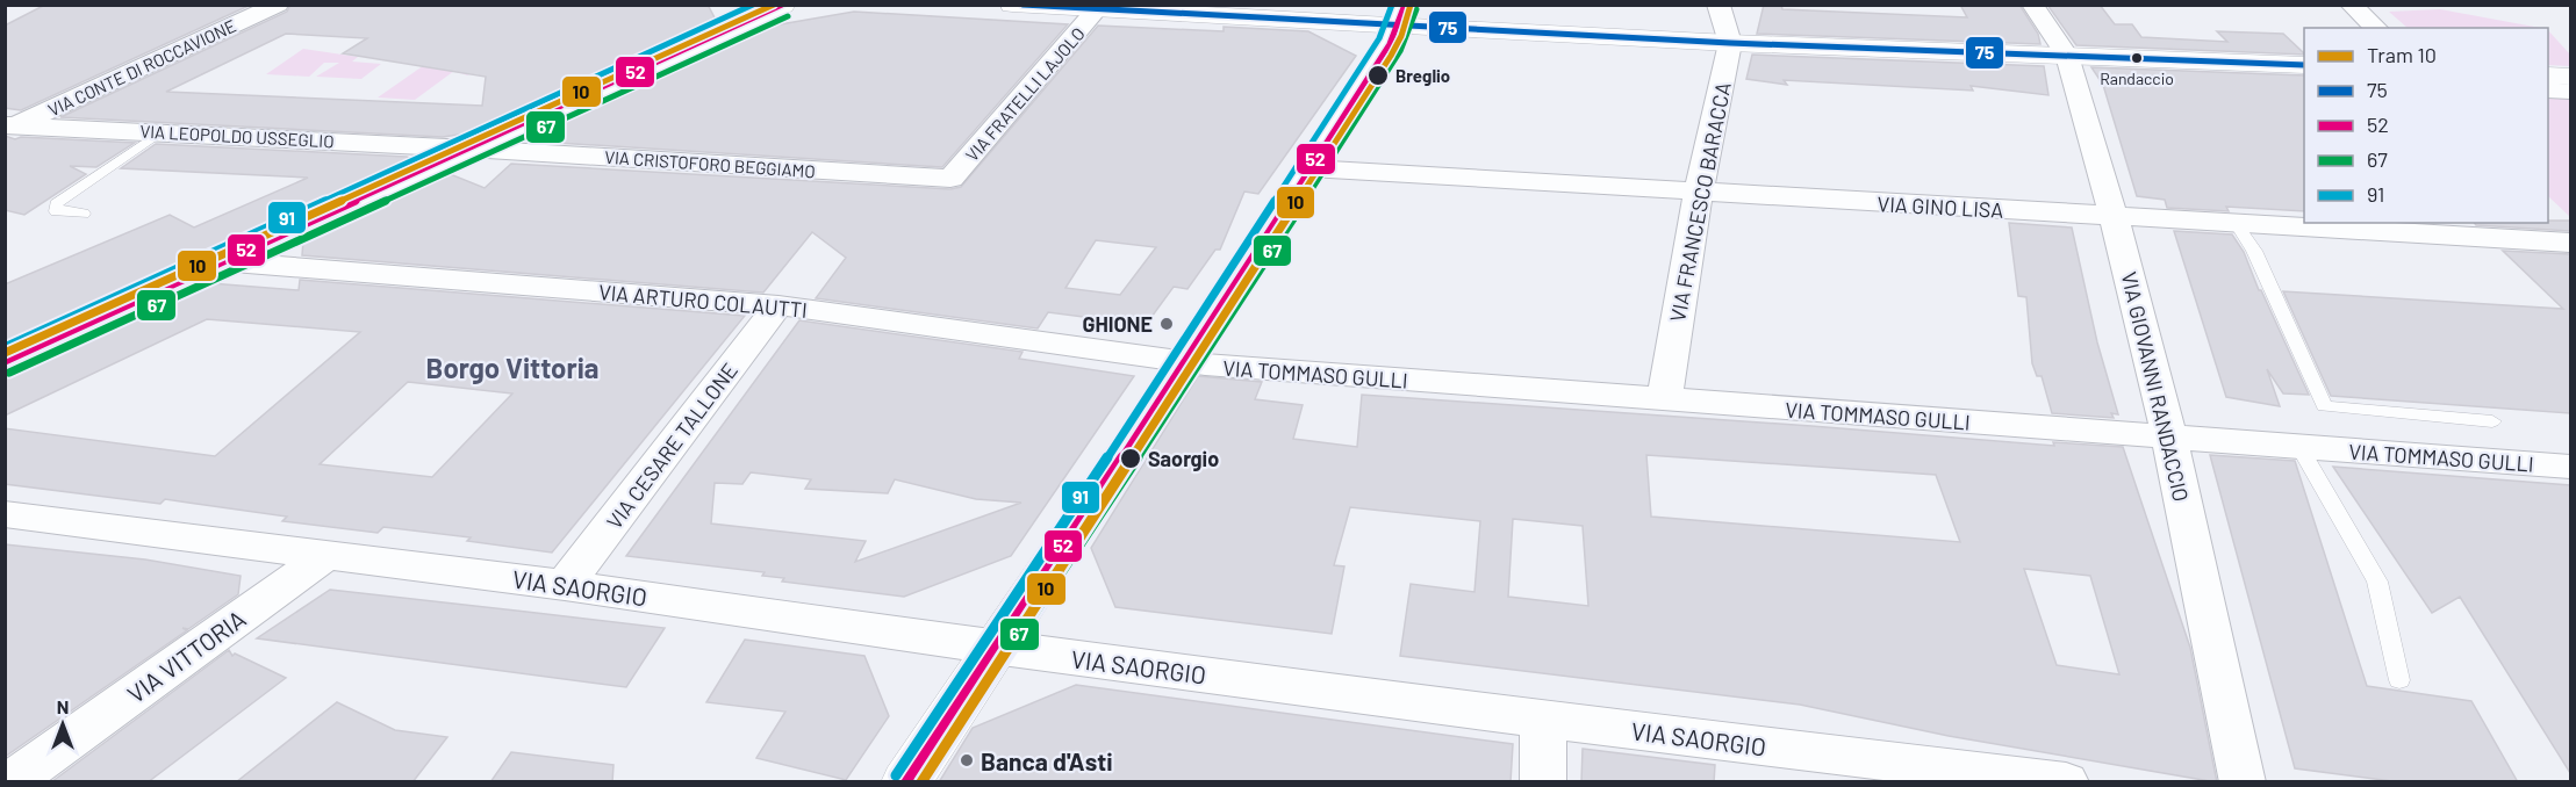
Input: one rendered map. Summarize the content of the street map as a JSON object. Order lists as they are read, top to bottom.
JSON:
{
  "streets": {
    "street": [
      "VIA CONTE DI ROCCAVIONE",
      "VIA FRATELLI LAJOLO",
      "VIA LEOPOLDO USSEGLIO",
      "VIA CRISTOFORO BEGGIAMO",
      "VIA FRANCESCO BARACCA",
      "VIA GINO LISA",
      "VIA ARTURO COLAUTTI",
      "VIA TOMMASO GULLI",
      "VIA GIOVANNI RANDACCIO",
      "VIA CESARE TALLONE",
      "VIA SAORGIO",
      "VIA VITTORIA"
    ]
  },
  "crossings": [
    ["VIA CONTE DI ROCCAVIONE", "VIA LEOPOLDO USSEGLIO"],
    ["VIA FRATELLI LAJOLO", "VIA CRISTOFORO BEGGIAMO"],
    ["VIA LEOPOLDO USSEGLIO", "VIA CRISTOFORO BEGGIAMO"],
    ["VIA FRANCESCO BARACCA", "VIA GINO LISA"],
    ["VIA FRANCESCO BARACCA", "VIA TOMMASO GULLI"],
    ["VIA GINO LISA", "VIA GIOVANNI RANDACCIO"],
    ["VIA ARTURO COLAUTTI", "VIA TOMMASO GULLI"],
    ["VIA ARTURO COLAUTTI", "VIA CESARE TALLONE"],
    ["VIA TOMMASO GULLI", "VIA GIOVANNI RANDACCIO"],
    ["VIA CESARE TALLONE", "VIA SAORGIO"],
    ["VIA SAORGIO", "VIA VITTORIA"]
  ],
  "districts": ["Borgo Vittoria"],
  "places": [
    "Randaccio",
    "Breglio",
    "GHIONE",
    "Saorgio",
    "Banca d'Asti"
  ],
  "lines": [
    "tram line 10",
    "transit line 75",
    "transit line 52",
    "transit line 91",
    "transit line 67"
  ],
  "legend": [
    "Tram 10",
    "75",
    "52",
    "67",
    "91"
  ],
  "north": "top"
}
